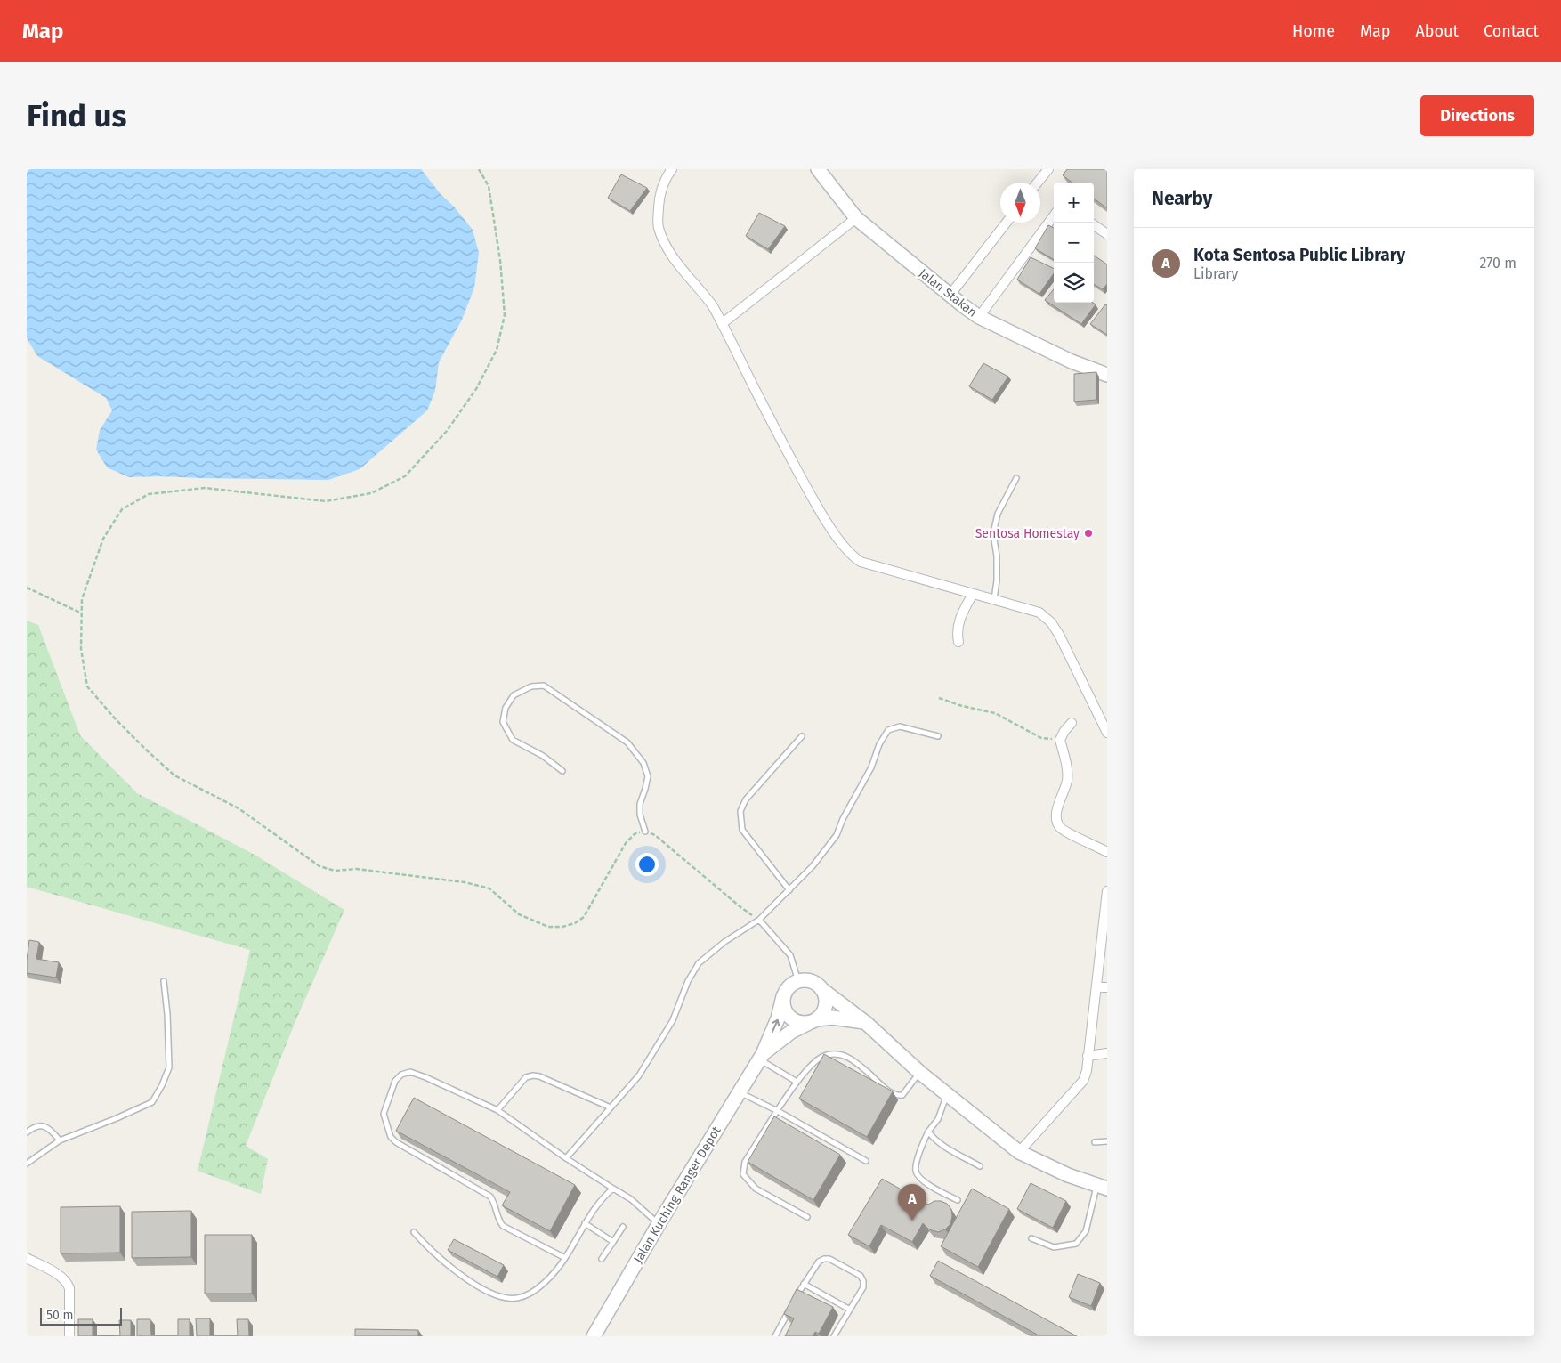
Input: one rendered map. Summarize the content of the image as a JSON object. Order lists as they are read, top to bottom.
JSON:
{
  "streets": {
    "street": ["Jalan Stakan", "Jalan Kuching Ranger Depot"]
  },
  "places": ["Sentosa Homestay"],
  "scale_bar": "50 m",
  "north": "bottom",
  "page": {
    "header": "Map",
    "nav": [
      "Home",
      "Map",
      "About",
      "Contact"
    ],
    "buttons": "Directions",
    "title": "Find us",
    "heading": "Nearby",
    "map_buttons": ["+", "−"],
    "list": [
      {
        "mark": "A",
        "name": "Kota Sentosa Public Library",
        "note": "Library",
        "value": "270 m"
      }
    ],
    "pins": "A",
    "scale": "50 m"
  }
}
